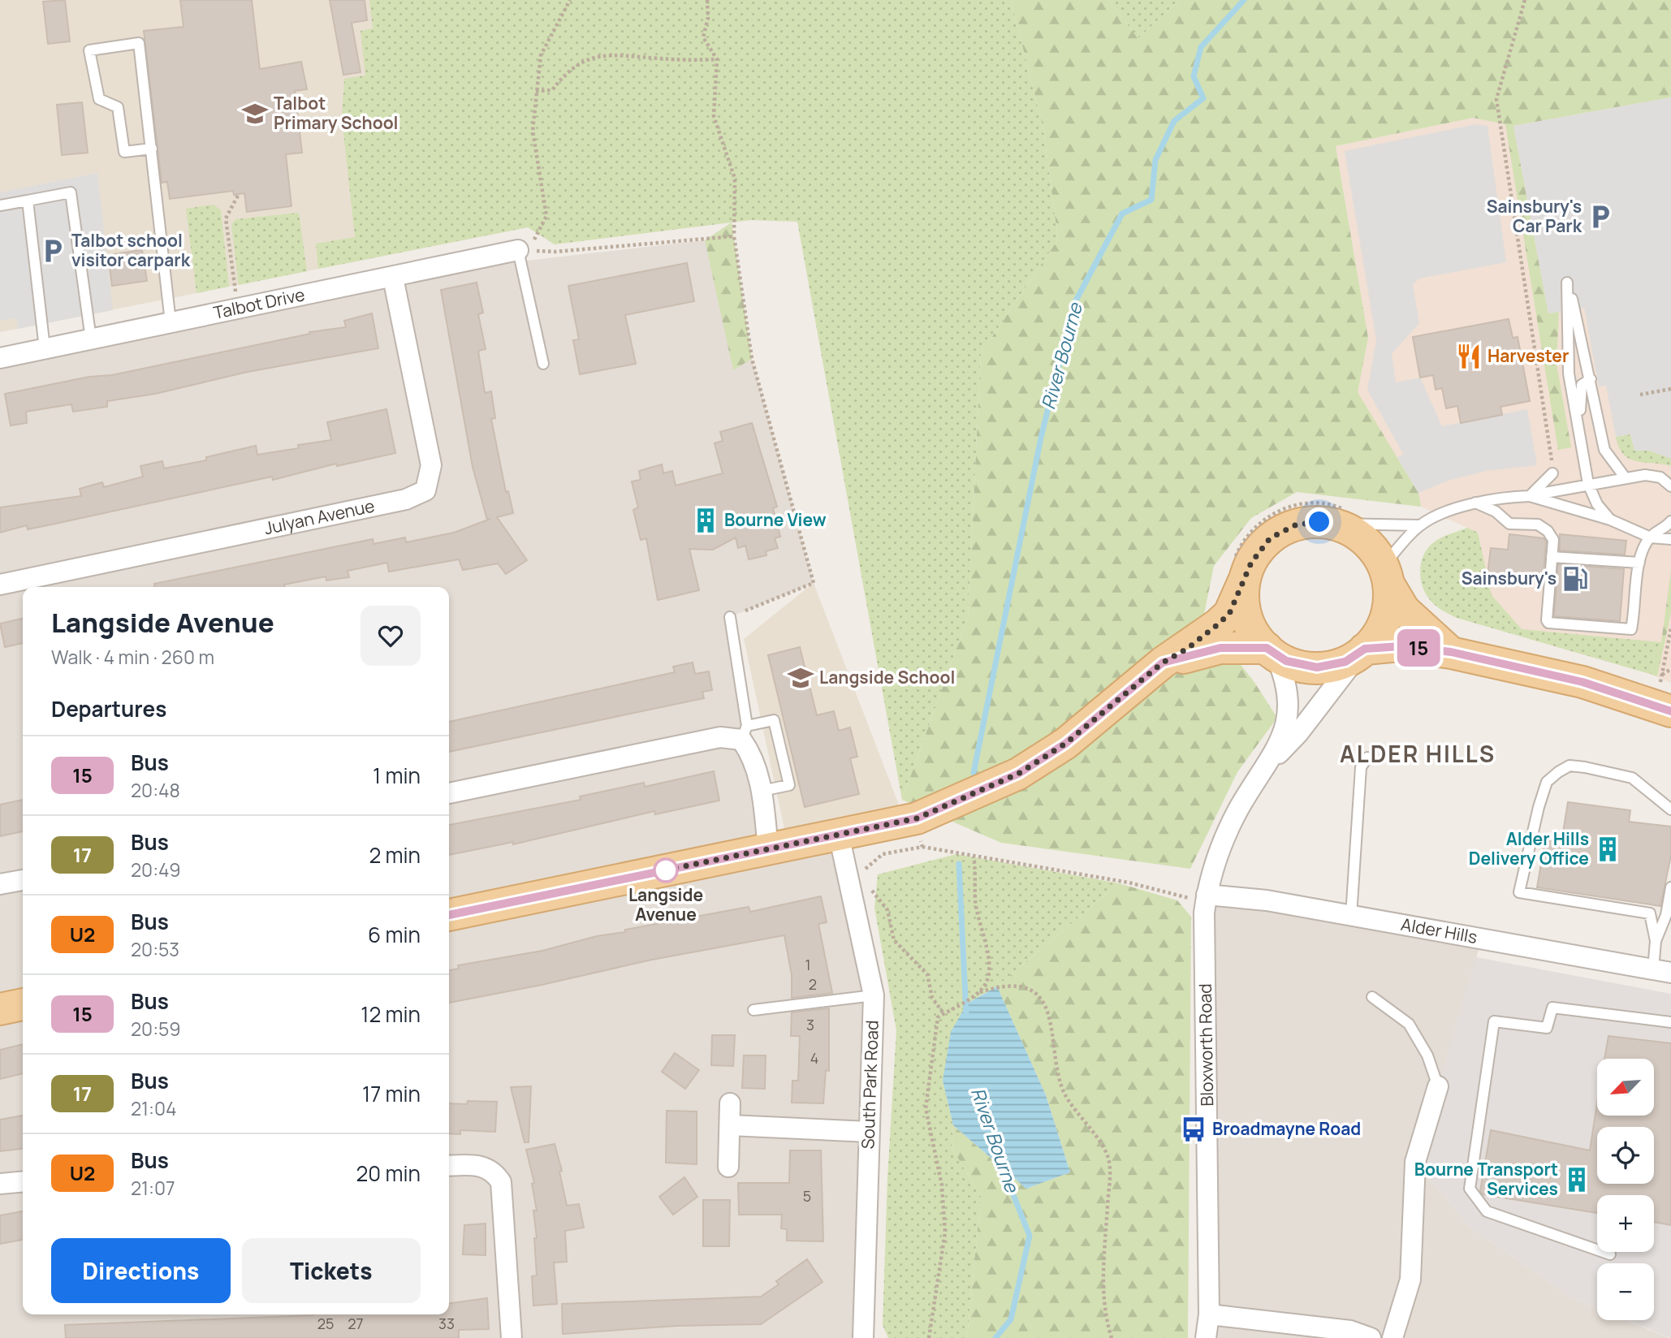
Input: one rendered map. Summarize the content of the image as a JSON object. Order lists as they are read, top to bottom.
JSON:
{
  "streets": {
    "street": [
      "Talbot Drive",
      "Julyan Avenue",
      "Alder Hills",
      "Bloxworth Road",
      "South Park Road"
    ]
  },
  "crossings": [
    ["Talbot Drive", "Julyan Avenue"],
    ["Alder Hills", "Bloxworth Road"]
  ],
  "districts": ["ALDER HILLS"],
  "water": ["River Bourne"],
  "places": {
    "school or university": ["Talbot Primary School", "Langside School"],
    "parking": ["Sainsbury's Car Park", "Talbot school visitor carpark"],
    "restaurant": ["Harvester"],
    "building": ["Bourne View", "Alder Hills Delivery Office", "Bourne Transport Services"],
    "fuel station": ["Sainsbury's"],
    "other": ["Langside Avenue"],
    "bus stop": ["Broadmayne Road"]
  },
  "lines": ["bus line 15"],
  "house_numbers": [
    "1",
    "2",
    "3",
    "4",
    "5",
    "25",
    "27",
    "33"
  ],
  "north": "bottom left",
  "page": {
    "on_map": "15",
    "heading": [
      ["Langside Avenue", "Walk · 4 min · 260 m"],
      "Departures"
    ],
    "list": [
      {
        "mark": "15",
        "name": "Bus",
        "note": "20:48",
        "value": "1 min"
      },
      {
        "mark": "17",
        "name": "Bus",
        "note": "20:49",
        "value": "2 min"
      },
      {
        "mark": "U2",
        "name": "Bus",
        "note": "20:53",
        "value": "6 min"
      },
      {
        "mark": "15",
        "name": "Bus",
        "note": "20:59",
        "value": "12 min"
      },
      {
        "mark": "17",
        "name": "Bus",
        "note": "21:04",
        "value": "17 min"
      },
      {
        "mark": "U2",
        "name": "Bus",
        "note": "21:07",
        "value": "20 min"
      }
    ],
    "map_buttons": ["+", "−"],
    "buttons": ["Directions", "Tickets"]
  }
}
